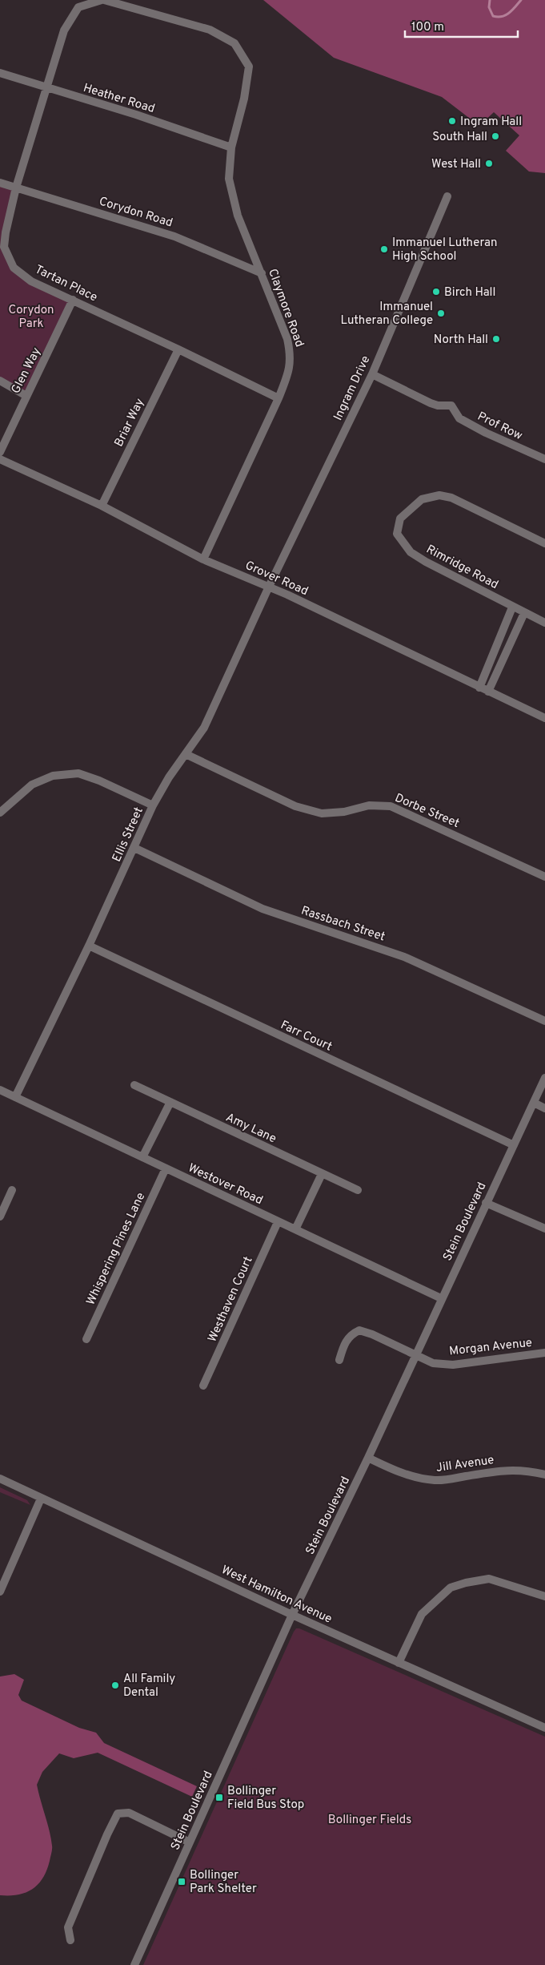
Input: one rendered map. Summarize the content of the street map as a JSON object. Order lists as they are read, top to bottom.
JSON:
{
  "streets": {
    "street": [
      "Heather Road",
      "Corydon Road",
      "Tartan Place",
      "Claymore Road",
      "Glen Way",
      "Ingram Drive",
      "Briar Way",
      "Prof Row",
      "Rimridge Road",
      "Grover Road",
      "Dorbe Street",
      "Ellis Street",
      "Rassbach Street",
      "Farr Court",
      "Amy Lane",
      "Westover Road",
      "Stein Boulevard",
      "Whispering Pines Lane",
      "Westhaven Court",
      "Morgan Avenue",
      "Jill Avenue",
      "West Hamilton Avenue"
    ]
  },
  "crossings": [
    ["Heather Road", "Tartan Place"],
    ["Heather Road", "Claymore Road"],
    ["Corydon Road", "Tartan Place"],
    ["Corydon Road", "Claymore Road"],
    ["Tartan Place", "Claymore Road"],
    ["Tartan Place", "Glen Way"],
    ["Tartan Place", "Briar Way"],
    ["Claymore Road", "Grover Road"],
    ["Ingram Drive", "Prof Row"],
    ["Ingram Drive", "Grover Road"],
    ["Ingram Drive", "Ellis Street"],
    ["Briar Way", "Grover Road"],
    ["Grover Road", "Ellis Street"],
    ["Dorbe Street", "Ellis Street"],
    ["Ellis Street", "Rassbach Street"],
    ["Ellis Street", "Farr Court"],
    ["Ellis Street", "Westover Road"],
    ["Farr Court", "Stein Boulevard"],
    ["Westover Road", "Stein Boulevard"],
    ["Westover Road", "Whispering Pines Lane"],
    ["Westover Road", "Westhaven Court"],
    ["Stein Boulevard", "Morgan Avenue"],
    ["Stein Boulevard", "Jill Avenue"],
    ["Stein Boulevard", "West Hamilton Avenue"]
  ],
  "parks": ["Corydon Park", "Bollinger Fields"],
  "places": {
    "other": [
      "Ingram Hall",
      "South Hall",
      "West Hall",
      "Immanuel Lutheran High School",
      "Birch Hall",
      "Immanuel Lutheran College",
      "North Hall",
      "All Family Dental"
    ],
    "transit": ["Bollinger Field Bus Stop", "Bollinger Park Shelter"]
  },
  "scale_bar": "100 m"
}
